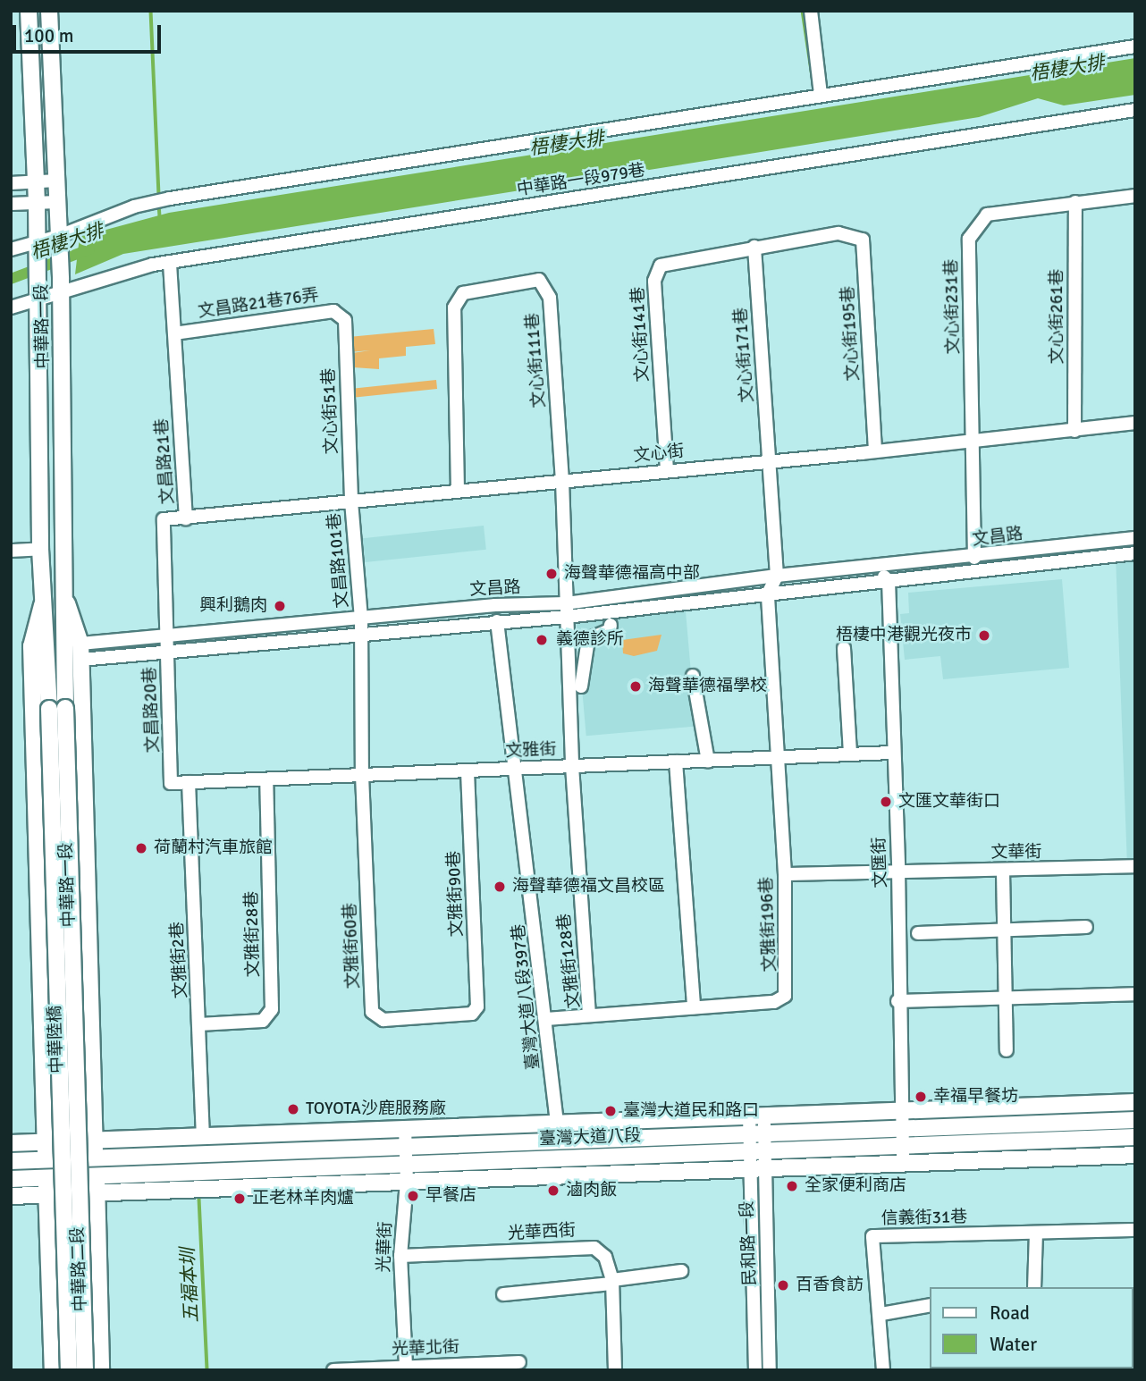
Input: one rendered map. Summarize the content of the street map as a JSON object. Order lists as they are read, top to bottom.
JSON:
{
  "streets": {
    "main road": [
      "中華路一段",
      "中華陸橋",
      "臺灣大道八段",
      "中華路二段"
    ],
    "street": [
      "中華路一段979巷",
      "文昌路21巷76弄",
      "文心街231巷",
      "文心街261巷",
      "文心街195巷",
      "文心街141巷",
      "文心街171巷",
      "文心街111巷",
      "文心街51巷",
      "文心街",
      "文昌路21巷",
      "文昌路",
      "文昌路101巷",
      "文昌路20巷",
      "文雅街",
      "文華街",
      "文匯街",
      "文雅街90巷",
      "文雅街196巷",
      "文雅街28巷",
      "文雅街60巷",
      "文雅街2巷",
      "文雅街128巷",
      "臺灣大道八段397巷",
      "信義街31巷",
      "光華西街",
      "民和路一段",
      "光華街",
      "光華北街"
    ]
  },
  "crossings": [
    ["中華路一段979巷", "中華路一段"],
    ["中華路一段979巷", "文昌路21巷"],
    ["文昌路21巷76弄", "文心街51巷"],
    ["文昌路21巷76弄", "文昌路21巷"],
    ["文心街231巷", "文心街261巷"],
    ["文心街231巷", "文心街"],
    ["文心街231巷", "文昌路"],
    ["文心街261巷", "文心街"],
    ["中華路一段", "文昌路"],
    ["中華路一段", "中華陸橋"],
    ["中華路一段", "臺灣大道八段"],
    ["中華路一段", "中華路二段"],
    ["文心街195巷", "文心街141巷"],
    ["文心街195巷", "文心街"],
    ["文心街141巷", "文心街171巷"],
    ["文心街141巷", "文心街"],
    ["文心街171巷", "文心街"],
    ["文心街171巷", "文昌路"],
    ["文心街111巷", "文心街"],
    ["文心街111巷", "文雅街128巷"],
    ["文心街51巷", "文心街"],
    ["文心街51巷", "文昌路101巷"],
    ["文心街", "文昌路21巷"],
    ["文心街", "文昌路101巷"],
    ["文心街", "文雅街128巷"],
    ["文昌路21巷", "文昌路"],
    ["文昌路21巷", "文昌路20巷"],
    ["文昌路", "文昌路101巷"],
    ["文昌路", "文昌路20巷"],
    ["文昌路", "文匯街"],
    ["文昌路", "文雅街196巷"],
    ["文昌路", "文雅街128巷"],
    ["文昌路", "臺灣大道八段397巷"],
    ["文昌路101巷", "文雅街"],
    ["文昌路101巷", "文雅街60巷"],
    ["文昌路20巷", "文雅街"],
    ["文雅街", "文匯街"],
    ["文雅街", "文雅街90巷"],
    ["文雅街", "文雅街196巷"],
    ["文雅街", "文雅街28巷"],
    ["文雅街", "文雅街60巷"],
    ["文雅街", "文雅街2巷"],
    ["文雅街", "文雅街128巷"],
    ["文雅街", "臺灣大道八段397巷"],
    ["文華街", "文匯街"],
    ["文華街", "文雅街196巷"],
    ["文匯街", "臺灣大道八段"],
    ["文雅街90巷", "文雅街60巷"],
    ["文雅街196巷", "文雅街128巷"],
    ["文雅街28巷", "文雅街2巷"],
    ["文雅街2巷", "臺灣大道八段"],
    ["臺灣大道八段397巷", "臺灣大道八段"],
    ["臺灣大道八段", "民和路一段"],
    ["臺灣大道八段", "光華街"],
    ["臺灣大道八段", "中華路二段"],
    ["光華西街", "光華街"],
    ["光華街", "光華北街"]
  ],
  "water": ["梧棲大排", "五福本圳"],
  "places": [
    "海聲華德福高中部",
    "興利鵝肉",
    "梧棲中港觀光夜市",
    "義德診所",
    "海聲華德福學校",
    "文匯文華街口",
    "荷蘭村汽車旅館",
    "海聲華德福文昌校區",
    "幸福早餐坊",
    "TOYOTA沙鹿服務廠",
    "臺灣大道民和路口",
    "全家便利商店",
    "滷肉飯",
    "早餐店",
    "正老林羊肉爐",
    "百香食訪"
  ],
  "legend": ["Road", "Water"],
  "scale_bar": "100 m"
}
